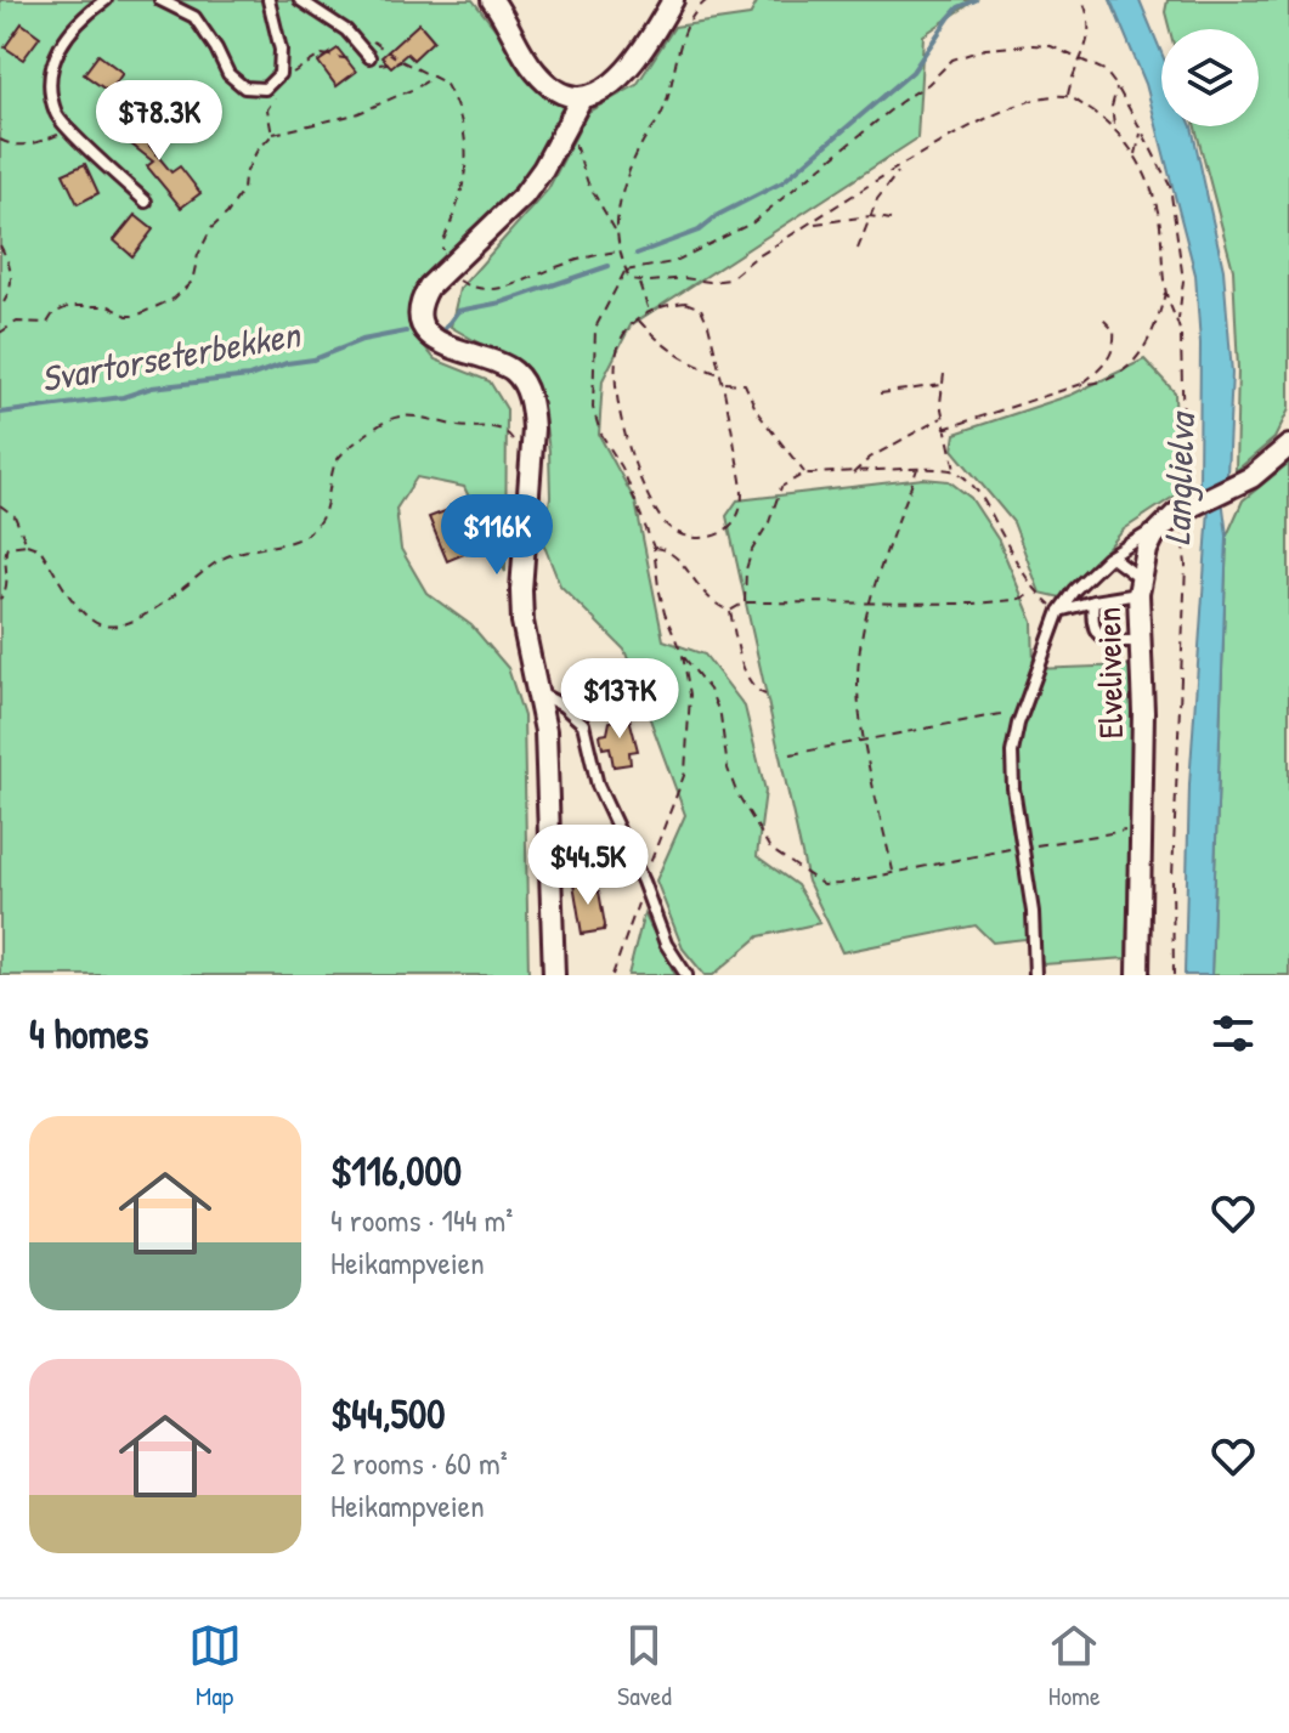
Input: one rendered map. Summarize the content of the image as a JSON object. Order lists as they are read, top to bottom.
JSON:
{
  "streets": {
    "street": ["Elveliveien"]
  },
  "water": ["Svartorseterbekken", "Langlielva"],
  "page": {
    "price": [
      "$78.3K",
      "$116K",
      "$137K",
      "$44.5K"
    ],
    "heading": "4 homes",
    "list": [
      {
        "name": "$116,000",
        "note": "4 rooms · 144 m² · Heikampveien"
      },
      {
        "name": "$44,500",
        "note": "2 rooms · 60 m² · Heikampveien"
      }
    ],
    "tabs": ["Map", "Saved", "Home"]
  }
}
